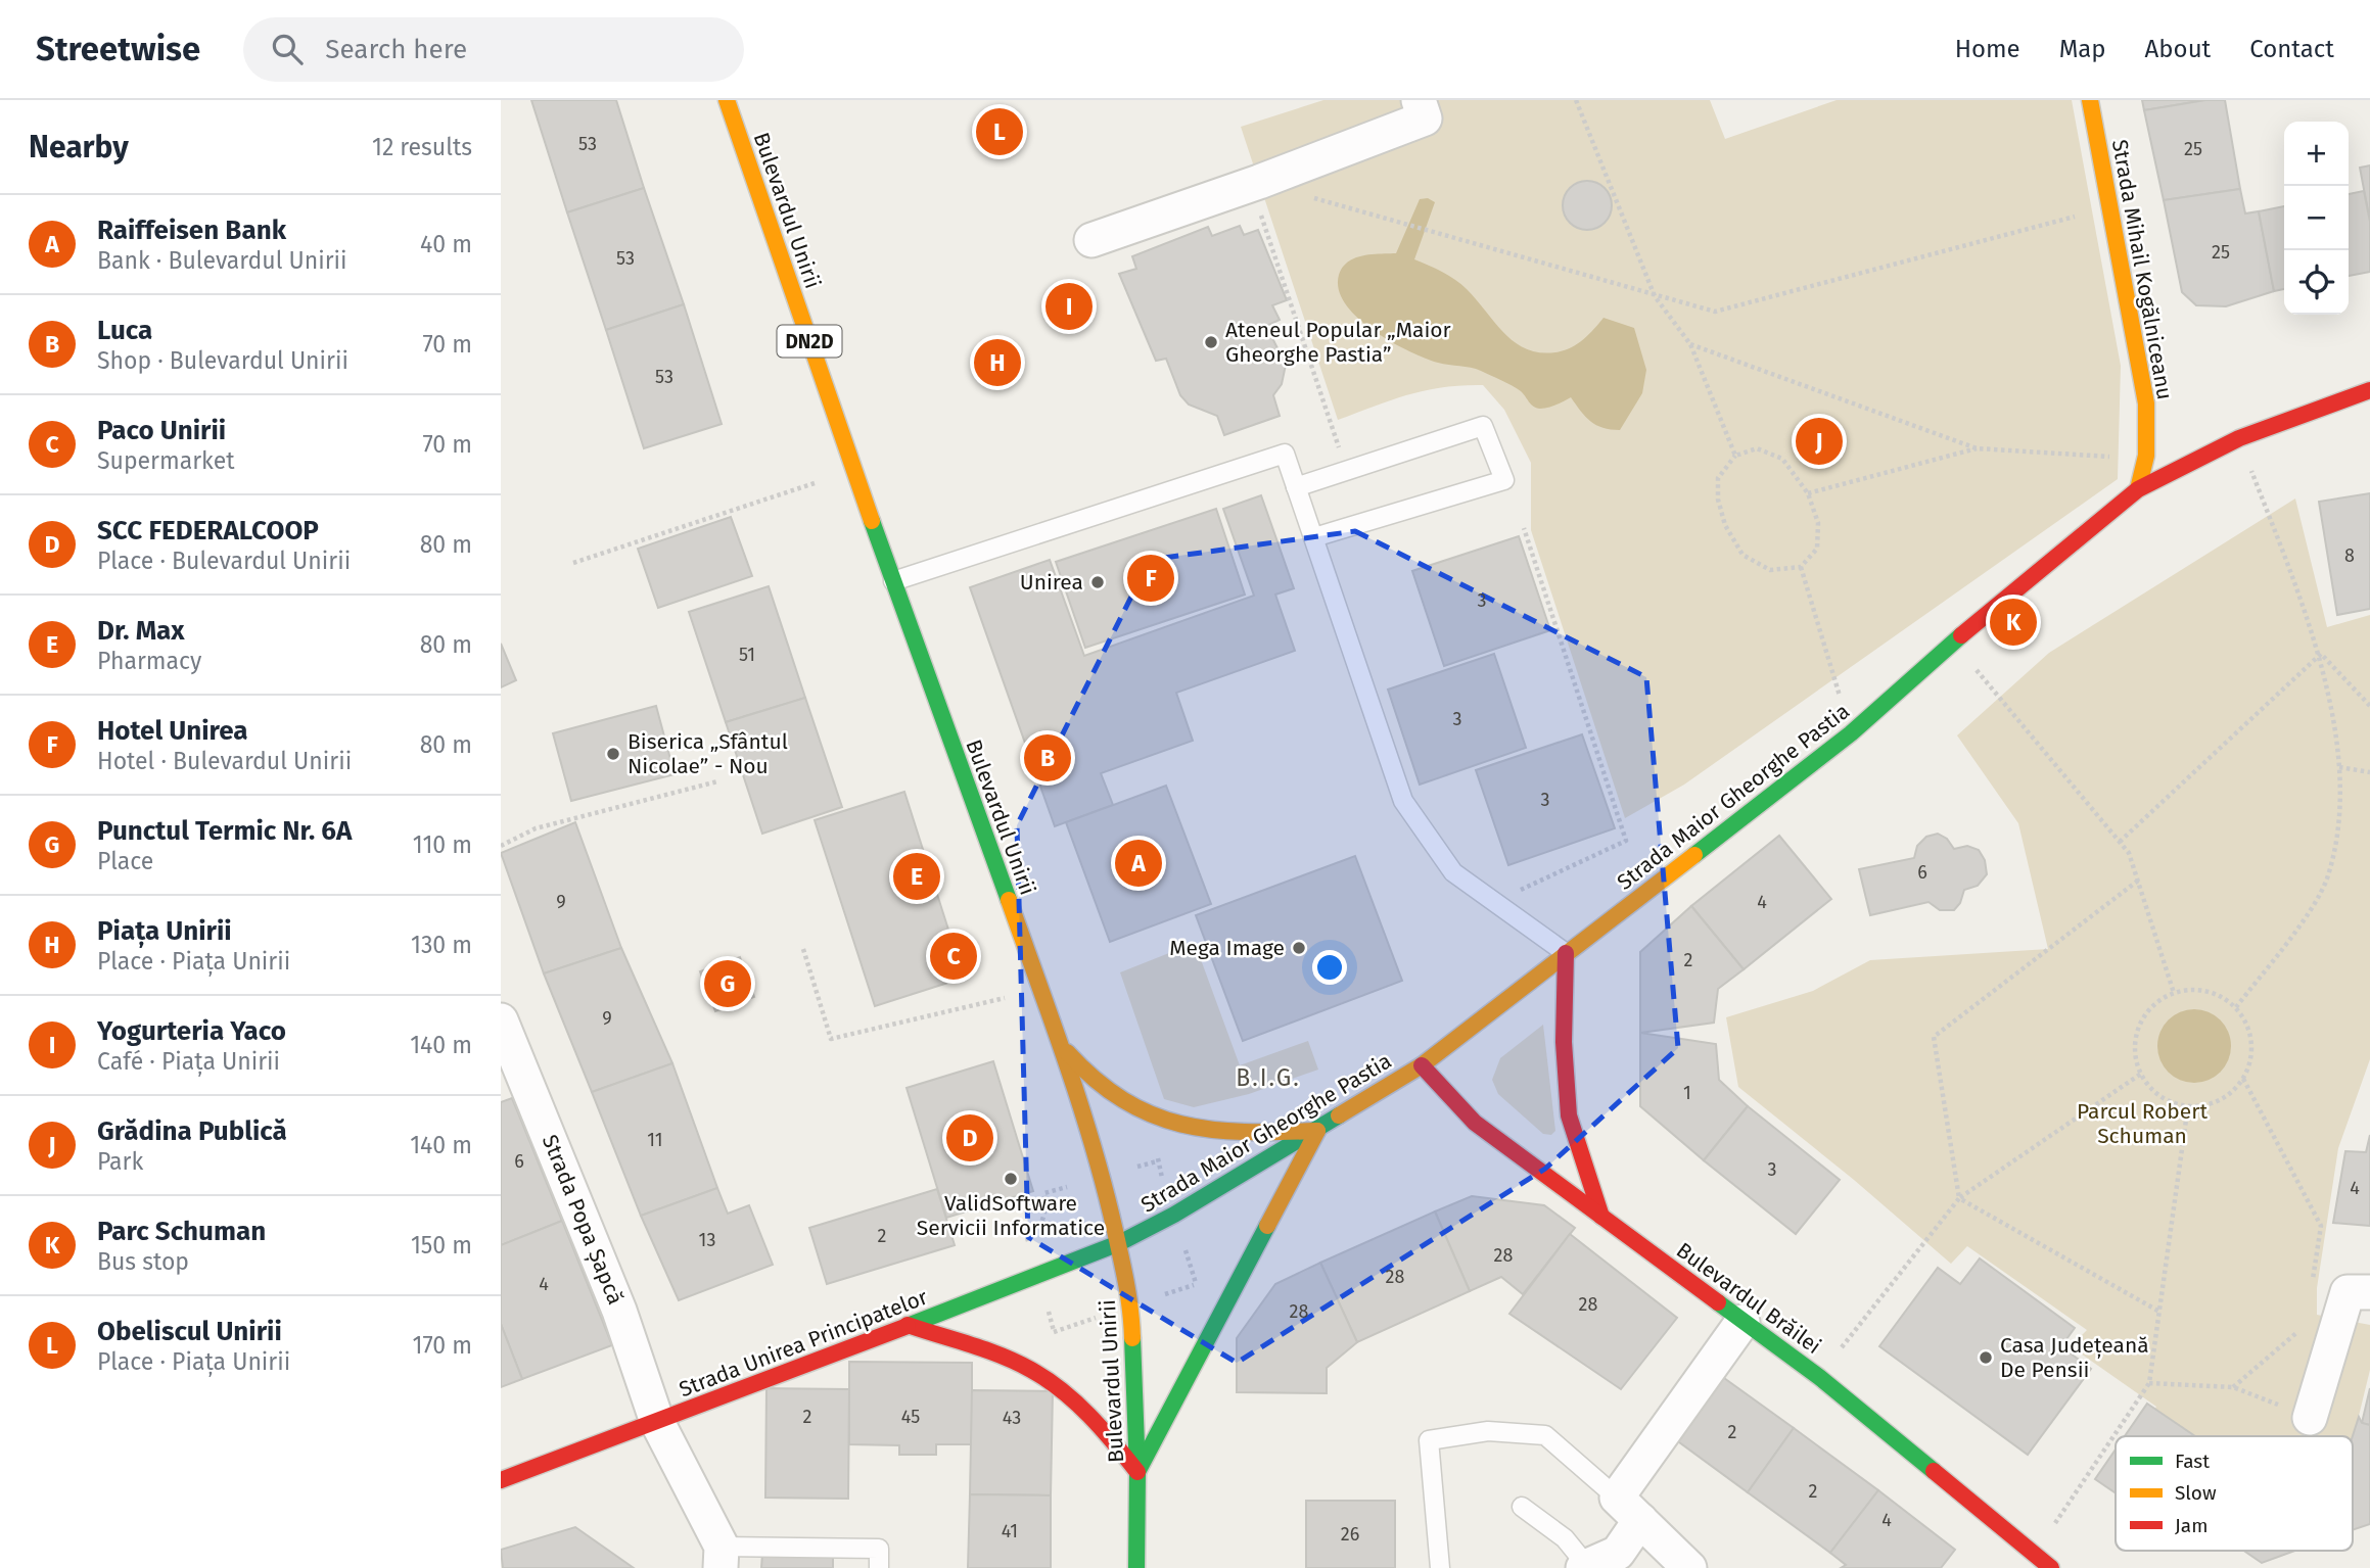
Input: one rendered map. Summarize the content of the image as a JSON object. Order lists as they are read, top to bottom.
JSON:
{
  "streets": {
    "main road": [
      "Bulevardul Unirii",
      "Strada Mihail Kogălniceanu",
      "DN2D",
      "Strada Maior Gheorghe Pastia",
      "Bulevardul Brăilei",
      "Strada Unirea Principatelor"
    ],
    "street": ["Strada Popa Șapcă"]
  },
  "crossings": [
    ["Bulevardul Unirii", "Strada Maior Gheorghe Pastia"],
    ["Bulevardul Unirii", "Strada Unirea Principatelor"],
    ["Strada Mihail Kogălniceanu", "Strada Maior Gheorghe Pastia"],
    ["Strada Maior Gheorghe Pastia", "Bulevardul Brăilei"],
    ["Strada Maior Gheorghe Pastia", "Strada Unirea Principatelor"],
    ["Strada Popa Șapcă", "Strada Unirea Principatelor"]
  ],
  "districts": ["B.I.G."],
  "parks": ["Parcul Robert Schuman"],
  "places": [
    "Ateneul Popular „Maior Gheorghe Pastia”",
    "Unirea",
    "Biserica „Sfântul Nicolae” - Nou",
    "Mega Image",
    "ValidSoftware Servicii Informatice",
    "Casa Județeană De Pensii"
  ],
  "house_numbers": [
    "53",
    "25",
    "25",
    "53",
    "53",
    "8",
    "3",
    "51",
    "3",
    "3",
    "6",
    "9",
    "4",
    "2",
    "9",
    "1",
    "11",
    "6",
    "3",
    "4",
    "2",
    "13",
    "28",
    "28",
    "4",
    "28",
    "28",
    "2",
    "45",
    "43",
    "2",
    "2",
    "4",
    "41",
    "26"
  ],
  "legend": ["Fast", "Slow", "Jam"],
  "page": {
    "header": "Streetwise",
    "search": "Search here",
    "nav": [
      "Home",
      "Map",
      "About",
      "Contact"
    ],
    "heading": ["Nearby", "12 results"],
    "pins": [
      "L",
      "I",
      "H",
      "J",
      "F",
      "K",
      "B",
      "A",
      "E",
      "C",
      "G",
      "D"
    ],
    "map_buttons": ["+", "−"],
    "list": [
      {
        "mark": "A",
        "name": "Raiffeisen Bank",
        "note": "Bank · Bulevardul Unirii",
        "value": "40 m"
      },
      {
        "mark": "B",
        "name": "Luca",
        "note": "Shop · Bulevardul Unirii",
        "value": "70 m"
      },
      {
        "mark": "C",
        "name": "Paco Unirii",
        "note": "Supermarket",
        "value": "70 m"
      },
      {
        "mark": "D",
        "name": "SCC FEDERALCOOP",
        "note": "Place · Bulevardul Unirii",
        "value": "80 m"
      },
      {
        "mark": "E",
        "name": "Dr. Max",
        "note": "Pharmacy",
        "value": "80 m"
      },
      {
        "mark": "F",
        "name": "Hotel Unirea",
        "note": "Hotel · Bulevardul Unirii",
        "value": "80 m"
      },
      {
        "mark": "G",
        "name": "Punctul Termic Nr. 6A",
        "note": "Place",
        "value": "110 m"
      },
      {
        "mark": "H",
        "name": "Piața Unirii",
        "note": "Place · Piața Unirii",
        "value": "130 m"
      },
      {
        "mark": "I",
        "name": "Yogurteria Yaco",
        "note": "Café · Piața Unirii",
        "value": "140 m"
      },
      {
        "mark": "J",
        "name": "Grădina Publică",
        "note": "Park",
        "value": "140 m"
      },
      {
        "mark": "K",
        "name": "Parc Schuman",
        "note": "Bus stop",
        "value": "150 m"
      },
      {
        "mark": "L",
        "name": "Obeliscul Unirii",
        "note": "Place · Piața Unirii",
        "value": "170 m"
      }
    ]
  }
}
